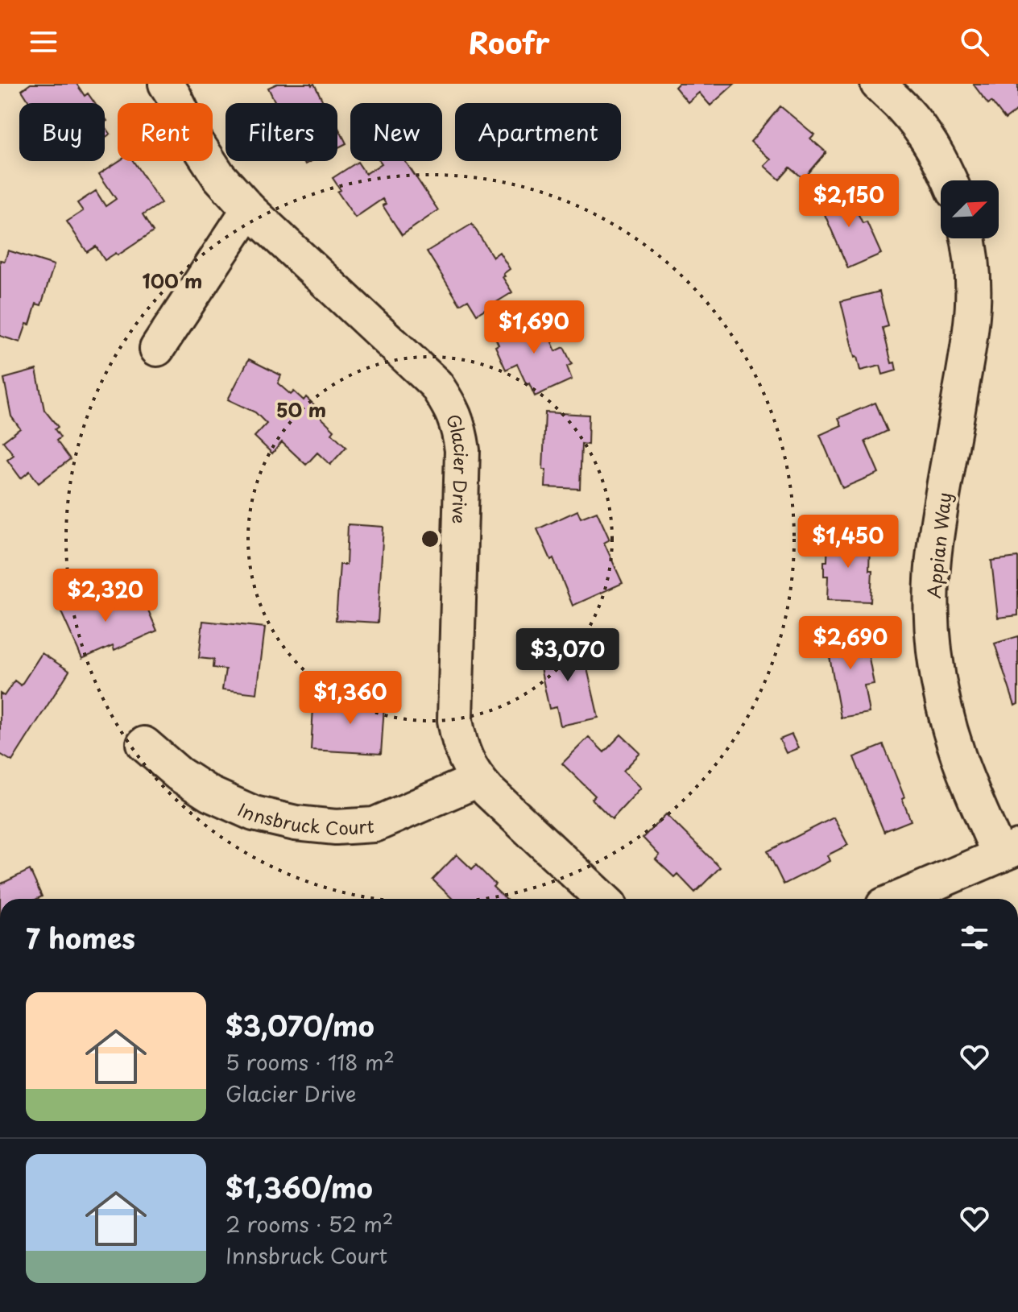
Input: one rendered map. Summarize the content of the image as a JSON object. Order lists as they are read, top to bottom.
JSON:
{
  "streets": {
    "street": ["Glacier Drive", "Appian Way", "Innsbruck Court"]
  },
  "crossings": [
    ["Glacier Drive", "Innsbruck Court"]
  ],
  "north": "top right",
  "page": {
    "header": "Roofr",
    "chip": [
      "Buy",
      "Rent",
      "Filters",
      "New",
      "Apartment"
    ],
    "price": [
      "$2,150",
      "$1,690",
      "$1,450",
      "$2,320",
      "$2,690",
      "$3,070",
      "$1,360"
    ],
    "heading": "7 homes",
    "list": [
      {
        "name": "$3,070/mo",
        "note": "5 rooms · 118 m² · Glacier Drive"
      },
      {
        "name": "$1,360/mo",
        "note": "2 rooms · 52 m² · Innsbruck Court"
      }
    ]
  },
  "rings": ["100 m", "50 m"]
}
